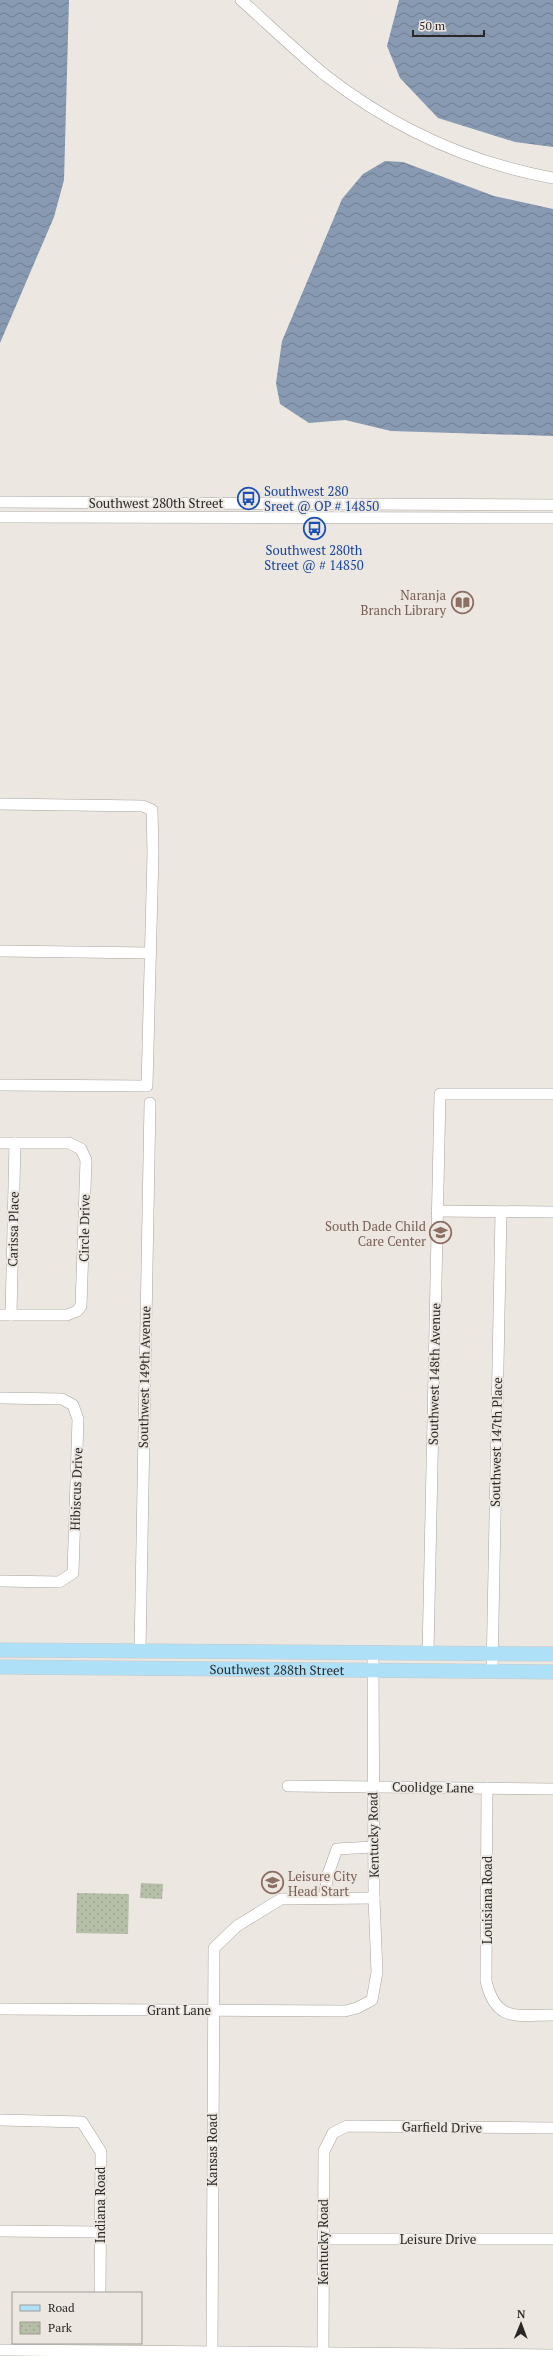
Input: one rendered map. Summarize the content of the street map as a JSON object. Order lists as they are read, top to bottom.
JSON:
{
  "streets": {
    "main road": ["Southwest 288th Street"],
    "street": [
      "Southwest 280th Street",
      "Circle Drive",
      "Carissa Place",
      "Southwest 148th Avenue",
      "Southwest 149th Avenue",
      "Southwest 147th Place",
      "Hibiscus Drive",
      "Coolidge Lane",
      "Kentucky Road",
      "Louisiana Road",
      "Grant Lane",
      "Garfield Drive",
      "Kansas Road",
      "Indiana Road",
      "Leisure Drive"
    ]
  },
  "crossings": [
    ["Circle Drive", "Carissa Place"],
    ["Southwest 148th Avenue", "Southwest 288th Street"],
    ["Southwest 149th Avenue", "Southwest 288th Street"],
    ["Southwest 147th Place", "Southwest 288th Street"],
    ["Southwest 288th Street", "Kentucky Road"],
    ["Coolidge Lane", "Kentucky Road"],
    ["Coolidge Lane", "Louisiana Road"],
    ["Kentucky Road", "Grant Lane"],
    ["Kentucky Road", "Garfield Drive"],
    ["Kentucky Road", "Leisure Drive"],
    ["Grant Lane", "Kansas Road"]
  ],
  "places": {
    "bus stop": ["Southwest 280 Sreet @ OP # 14850", "Southwest 280th Street @ # 14850"],
    "library": ["Naranja Branch Library"],
    "school or university": ["South Dade Child Care Center", "Leisure City Head Start"]
  },
  "legend": ["Road", "Park"],
  "scale_bar": "50 m",
  "north": "top"
}
